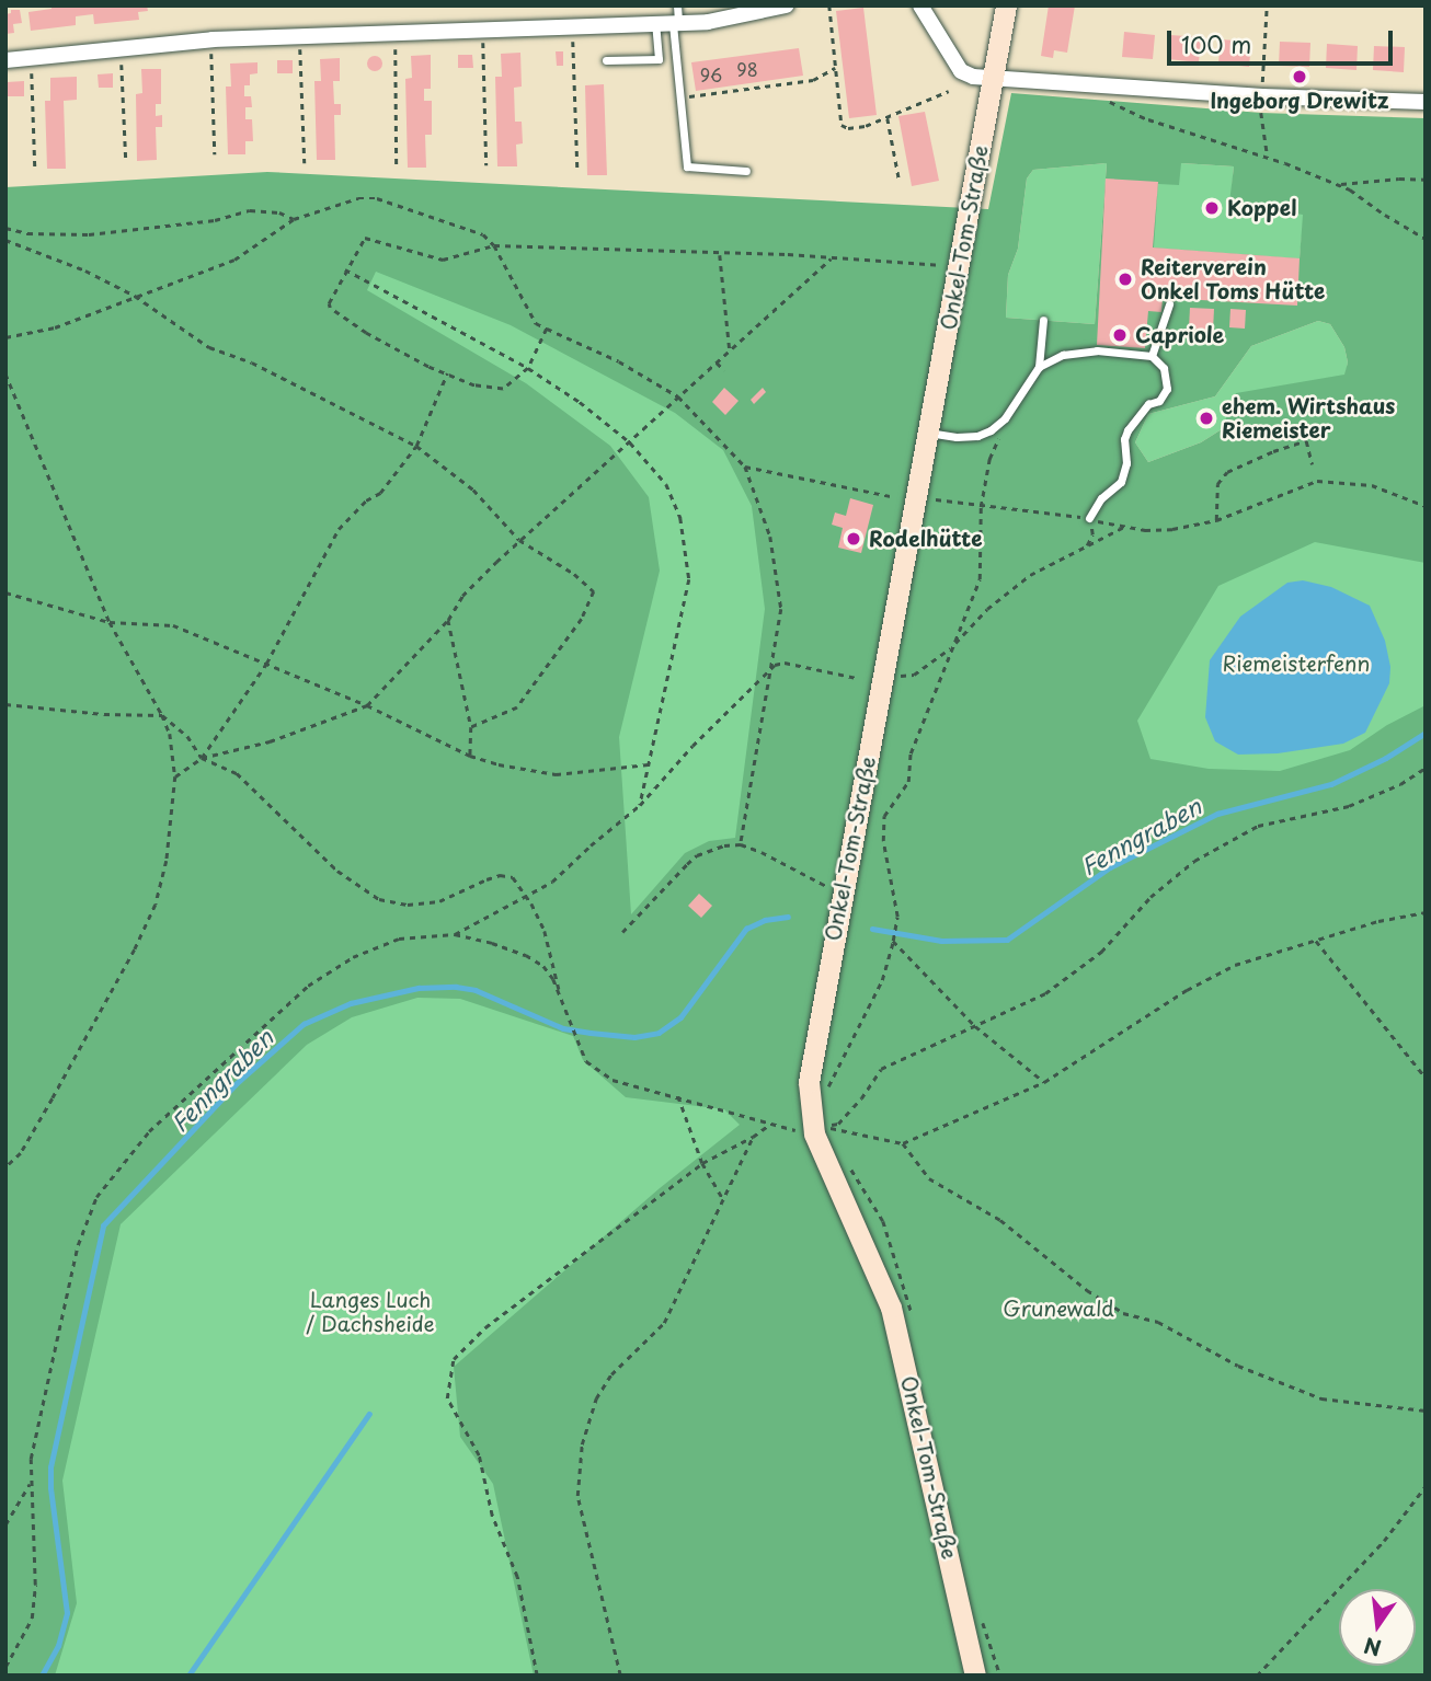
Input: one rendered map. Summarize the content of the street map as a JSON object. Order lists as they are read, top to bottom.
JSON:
{
  "streets": {
    "main road": ["Onkel-Tom-Straße"]
  },
  "water": ["Fenngraben"],
  "parks": ["Riemeisterfenn", "Langes Luch / Dachsheide", "Grunewald"],
  "places": [
    "Ingeborg Drewitz",
    "Koppel",
    "Reiterverein Onkel Toms Hütte",
    "Capriole",
    "ehem. Wirtshaus Riemeister",
    "Rodelhütte"
  ],
  "house_numbers": ["98", "96"],
  "scale_bar": "100 m",
  "north": "bottom"
}
